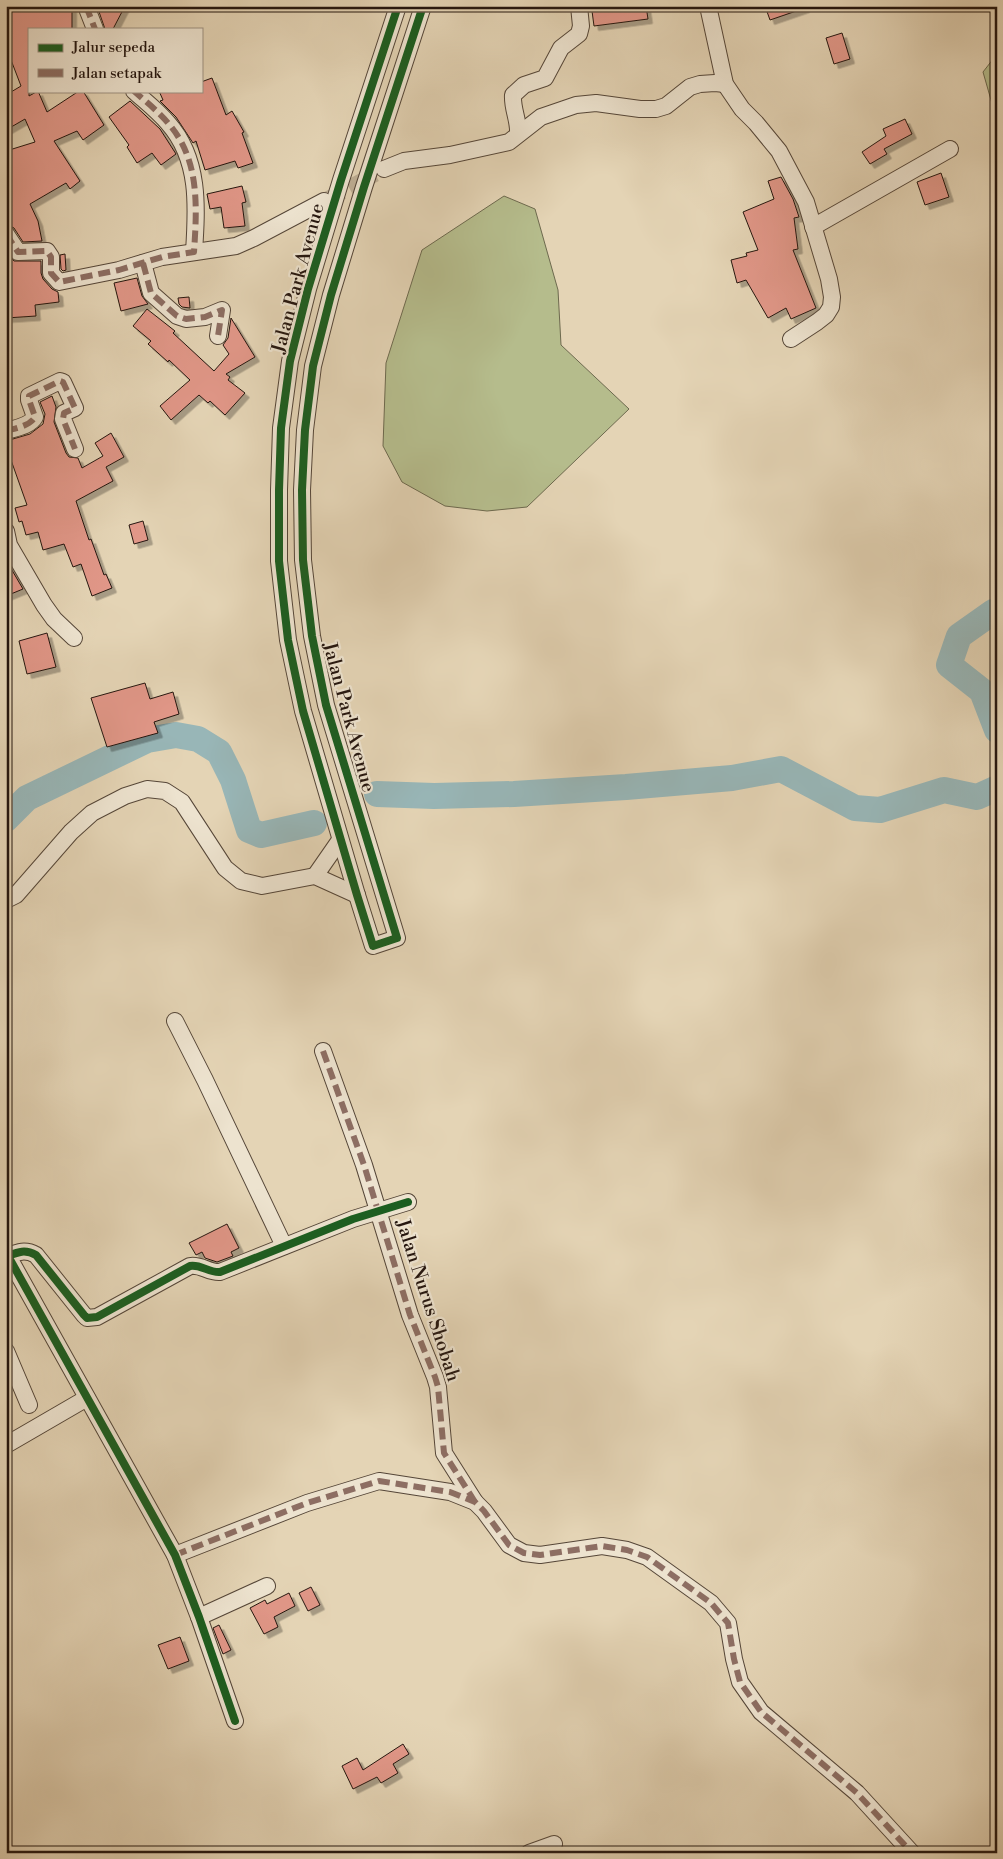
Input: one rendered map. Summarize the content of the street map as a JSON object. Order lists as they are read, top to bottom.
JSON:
{
  "streets": {
    "street": ["Jalan Park Avenue", "Jalan Nurus Shobah"]
  },
  "legend": ["Jalur sepeda", "Jalan setapak"]
}
